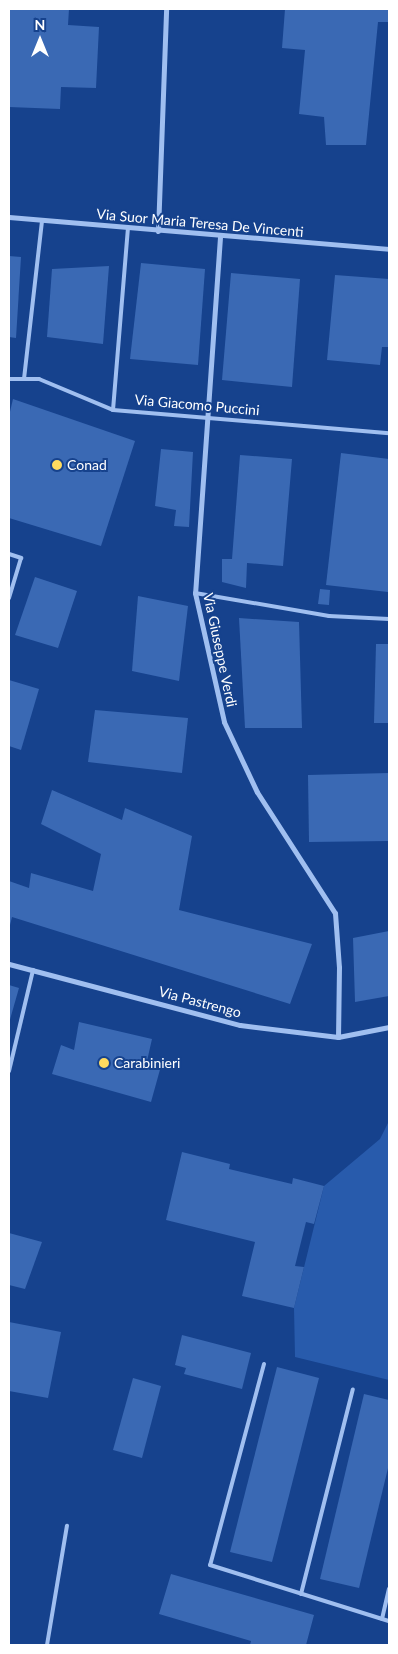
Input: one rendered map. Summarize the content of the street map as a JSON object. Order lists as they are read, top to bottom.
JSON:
{
  "streets": {
    "street": ["Via Suor Maria Teresa De Vincenti", "Via Giuseppe Verdi", "Via Pastrengo"],
    "lane": ["Via Giacomo Puccini"]
  },
  "crossings": [
    ["Via Suor Maria Teresa De Vincenti", "Via Giuseppe Verdi"],
    ["Via Giacomo Puccini", "Via Giuseppe Verdi"],
    ["Via Giuseppe Verdi", "Via Pastrengo"]
  ],
  "places": ["Conad", "Carabinieri"],
  "north": "top"
}
